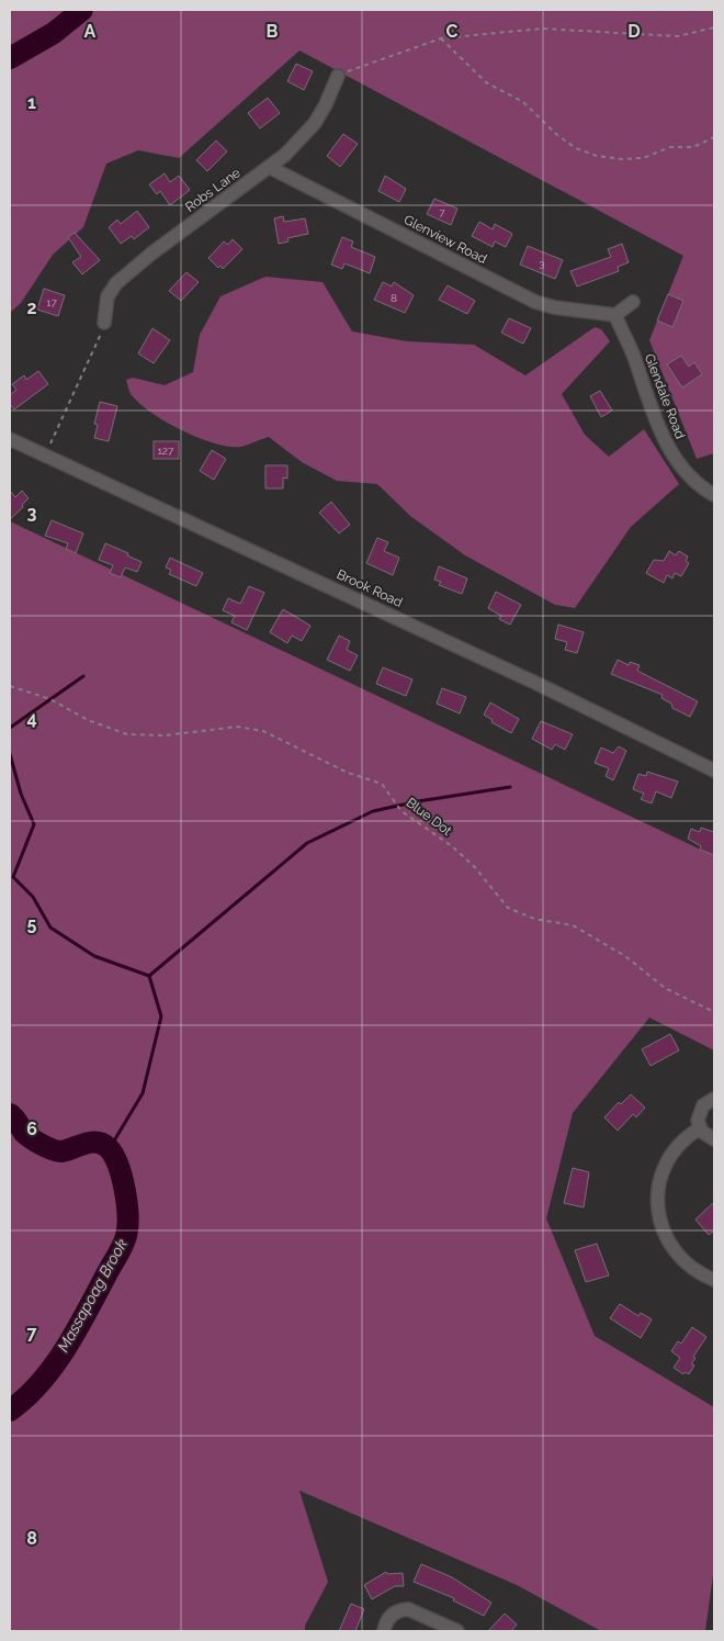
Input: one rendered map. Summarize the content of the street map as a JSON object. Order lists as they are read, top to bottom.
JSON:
{
  "streets": {
    "street": [
      "Robs Lane",
      "Glenview Road",
      "Glendale Road",
      "Brook Road"
    ],
    "path": ["Blue Dot"]
  },
  "crossings": [
    ["Robs Lane", "Glenview Road"],
    ["Glenview Road", "Glendale Road"]
  ],
  "water": ["Massapoag Brook"],
  "house_numbers": [
    "7",
    "3",
    "8",
    "17",
    "127"
  ],
  "grid": {
    "columns": [
      "A",
      "B",
      "C",
      "D"
    ],
    "rows": [
      "1",
      "2",
      "3",
      "4",
      "5",
      "6",
      "7",
      "8"
    ]
  }
}
